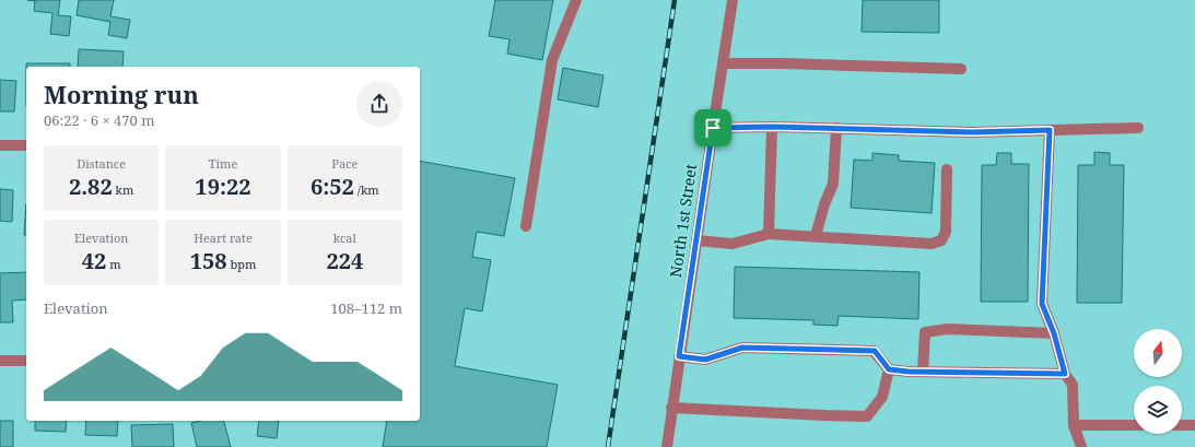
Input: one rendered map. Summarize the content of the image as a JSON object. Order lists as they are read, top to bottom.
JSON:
{
  "streets": {
    "street": ["North 1st Street"]
  },
  "north": "top",
  "page": {
    "heading": ["Morning run", "06:22 · 6 × 470 m"],
    "stats": [
      ["Distance", "2.82 km"],
      ["Time", "19:22"],
      ["Pace", "6:52 /km"],
      ["Elevation", "42 m"],
      ["Heart rate", "158 bpm"],
      ["kcal", "224"]
    ],
    "chart": ["Elevation", "108–112 m"]
  }
}
